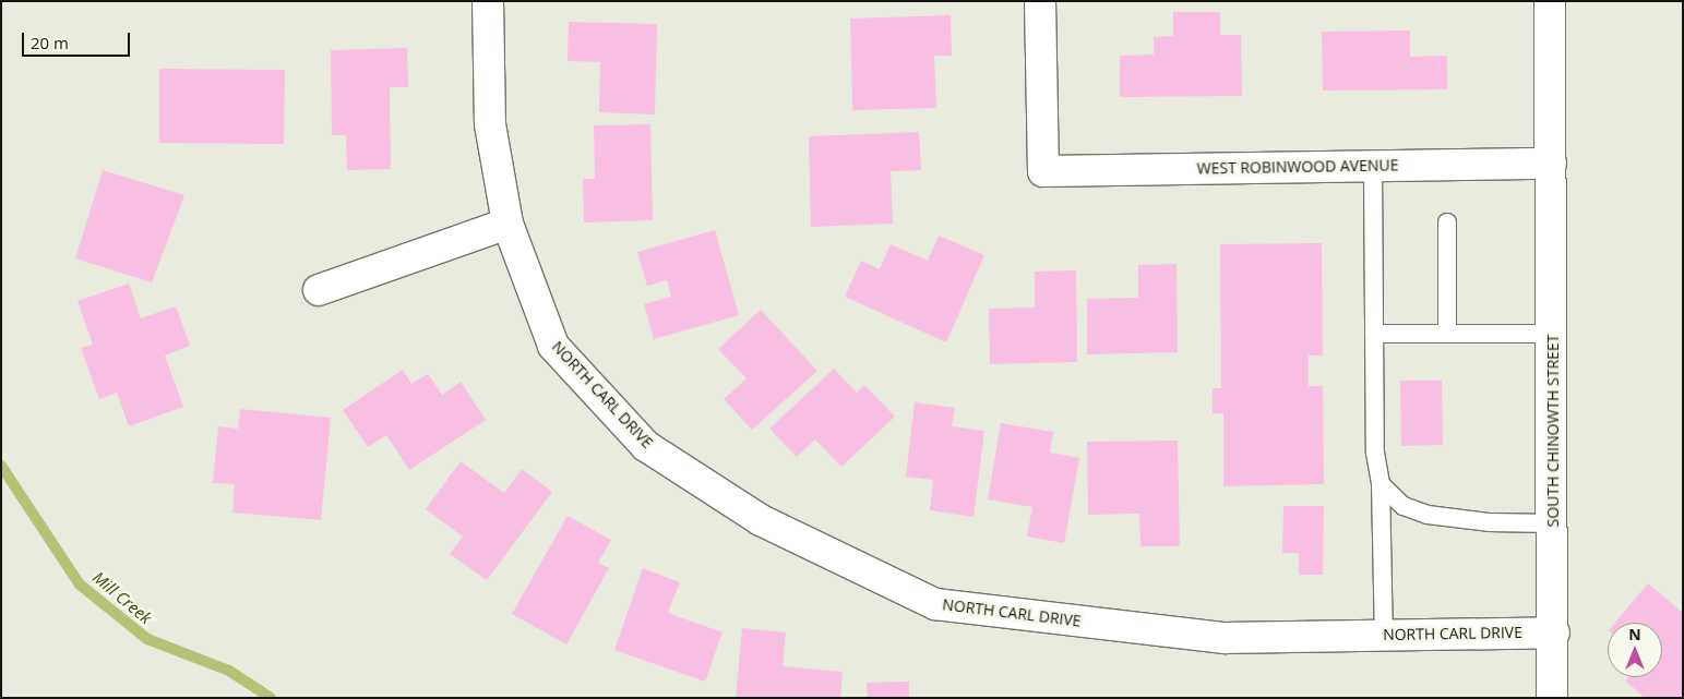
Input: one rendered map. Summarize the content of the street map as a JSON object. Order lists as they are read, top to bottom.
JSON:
{
  "streets": {
    "street": ["WEST ROBINWOOD AVENUE", "NORTH CARL DRIVE", "SOUTH CHINOWTH STREET"]
  },
  "crossings": [
    ["WEST ROBINWOOD AVENUE", "SOUTH CHINOWTH STREET"],
    ["NORTH CARL DRIVE", "SOUTH CHINOWTH STREET"]
  ],
  "water": ["Mill Creek"],
  "scale_bar": "20 m",
  "north": "top"
}
